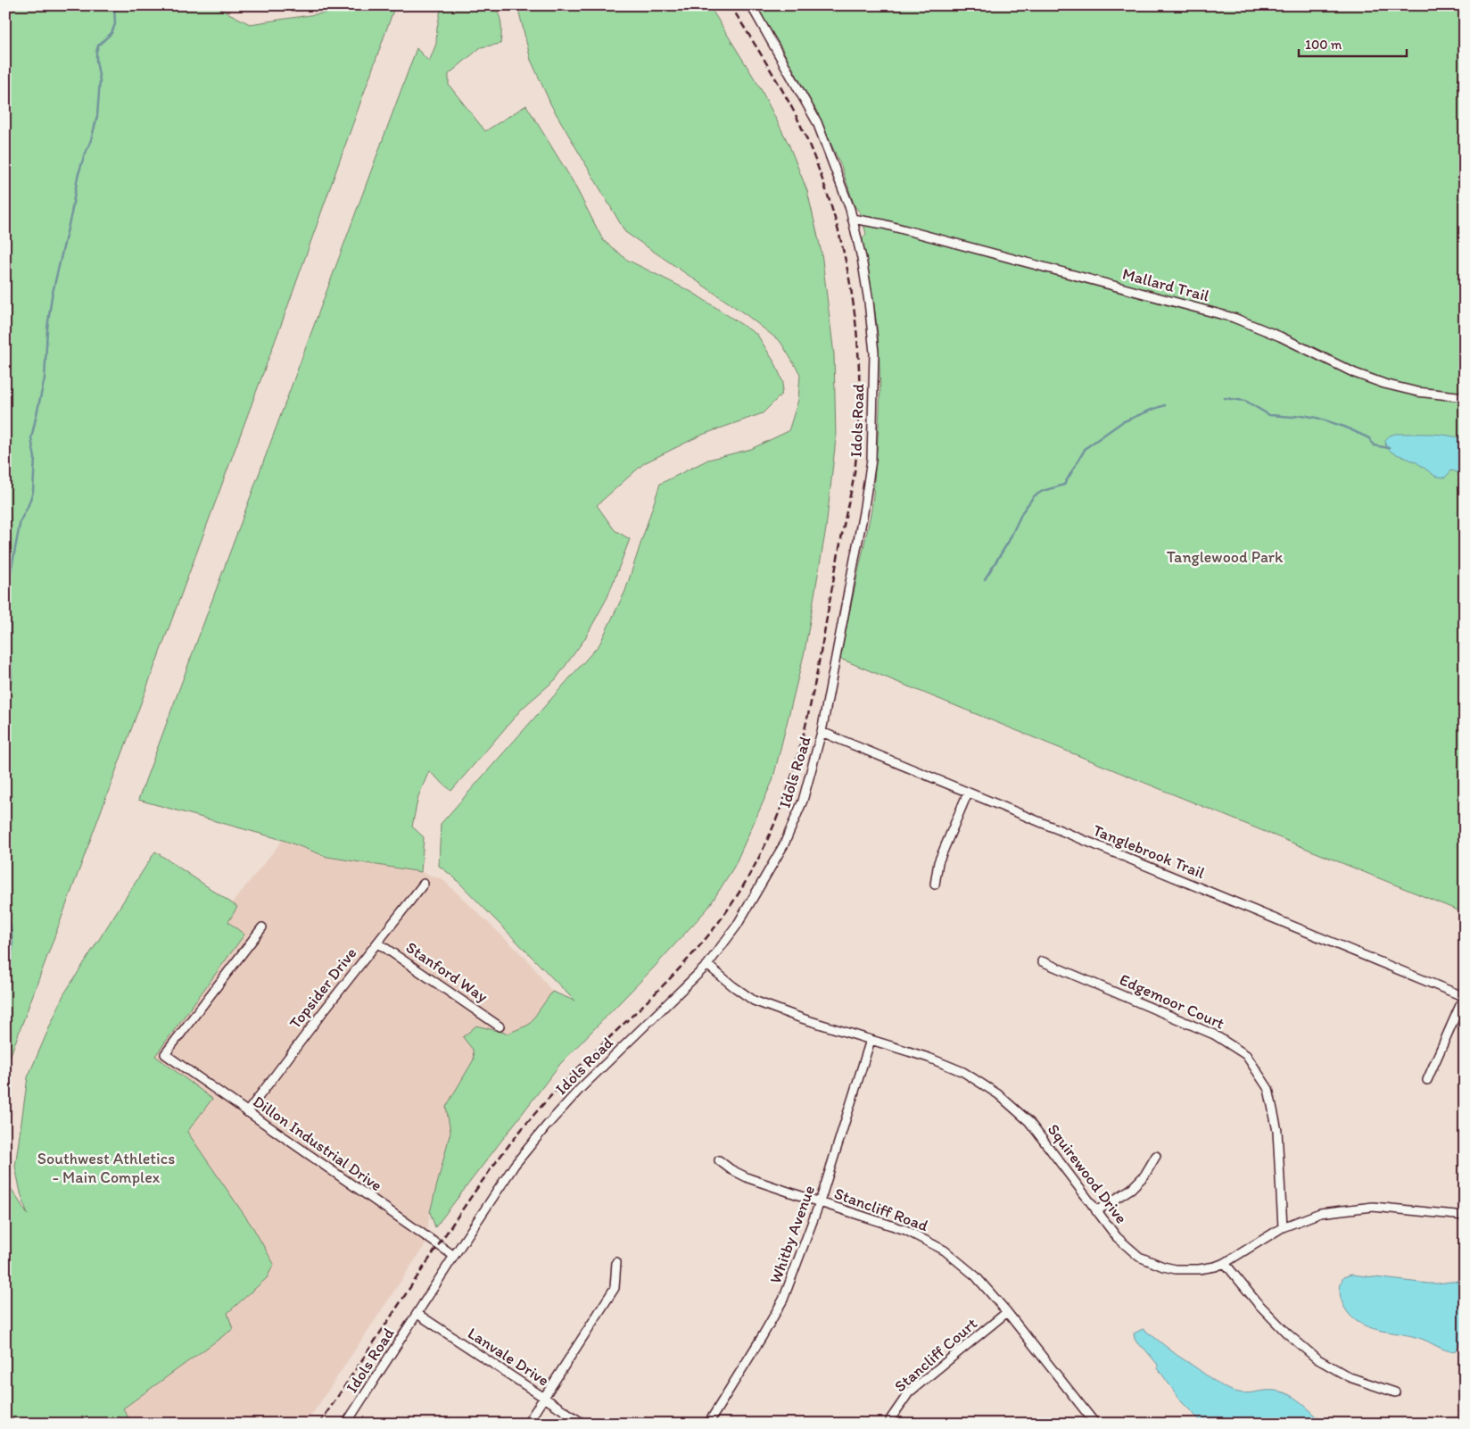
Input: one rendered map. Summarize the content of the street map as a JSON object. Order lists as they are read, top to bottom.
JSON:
{
  "streets": {
    "street": [
      "Mallard Trail",
      "Idols Road",
      "Tanglebrook Trail",
      "Stanford Way",
      "Topsider Drive",
      "Edgemoor Court",
      "Dillon Industrial Drive",
      "Squirewood Drive",
      "Stancliff Road",
      "Whitby Avenue",
      "Stancliff Court",
      "Lanvale Drive"
    ]
  },
  "crossings": [
    ["Mallard Trail", "Idols Road"],
    ["Idols Road", "Tanglebrook Trail"],
    ["Idols Road", "Dillon Industrial Drive"],
    ["Idols Road", "Squirewood Drive"],
    ["Idols Road", "Lanvale Drive"],
    ["Stanford Way", "Topsider Drive"],
    ["Topsider Drive", "Dillon Industrial Drive"],
    ["Edgemoor Court", "Squirewood Drive"],
    ["Squirewood Drive", "Whitby Avenue"],
    ["Stancliff Road", "Whitby Avenue"],
    ["Stancliff Road", "Stancliff Court"]
  ],
  "parks": ["Tanglewood Park", "Southwest Athletics - Main Complex"],
  "scale_bar": "100 m"
}
